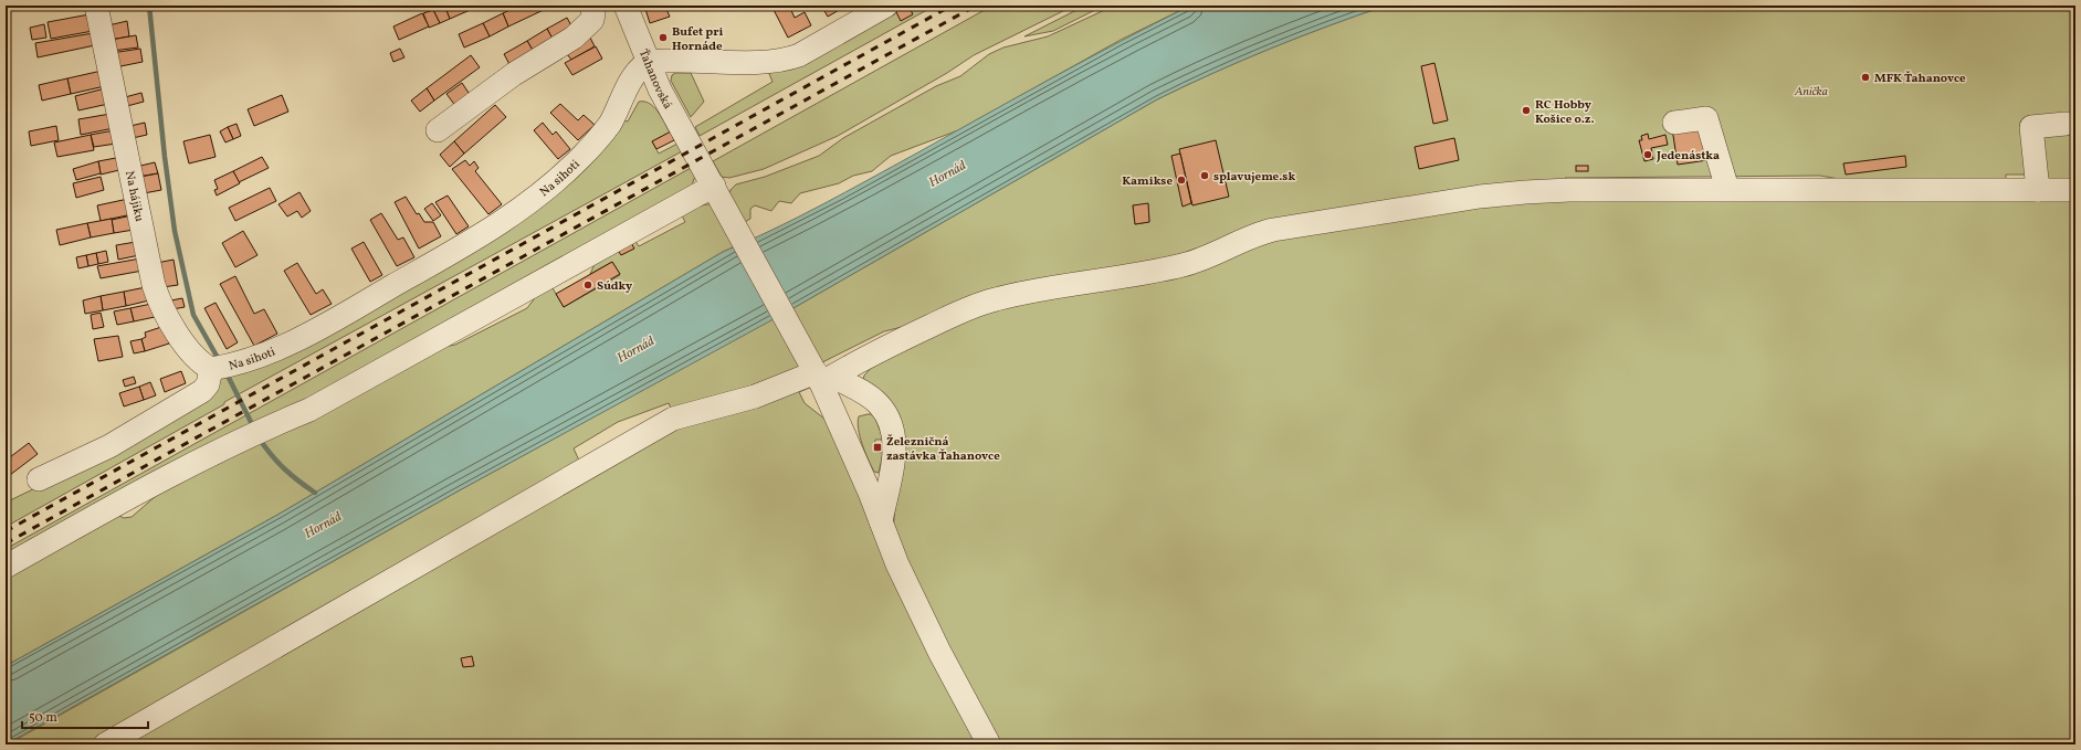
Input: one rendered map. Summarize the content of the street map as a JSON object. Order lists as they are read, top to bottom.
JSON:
{
  "streets": {
    "street": ["Ťahanovská", "Na sihoti", "Na hájiku"]
  },
  "crossings": [
    ["Ťahanovská", "Na sihoti"],
    ["Na sihoti", "Na hájiku"]
  ],
  "water": ["Hornád"],
  "parks": ["Anička"],
  "places": {
    "other": [
      "Bufet pri Hornáde",
      "MFK Ťahanovce",
      "RC Hobby Košice o.z.",
      "Jedenástka",
      "splavujeme.sk",
      "Kamikse",
      "Súdky"
    ],
    "transit": ["Železničná zastávka Ťahanovce"]
  },
  "scale_bar": "50 m"
}
